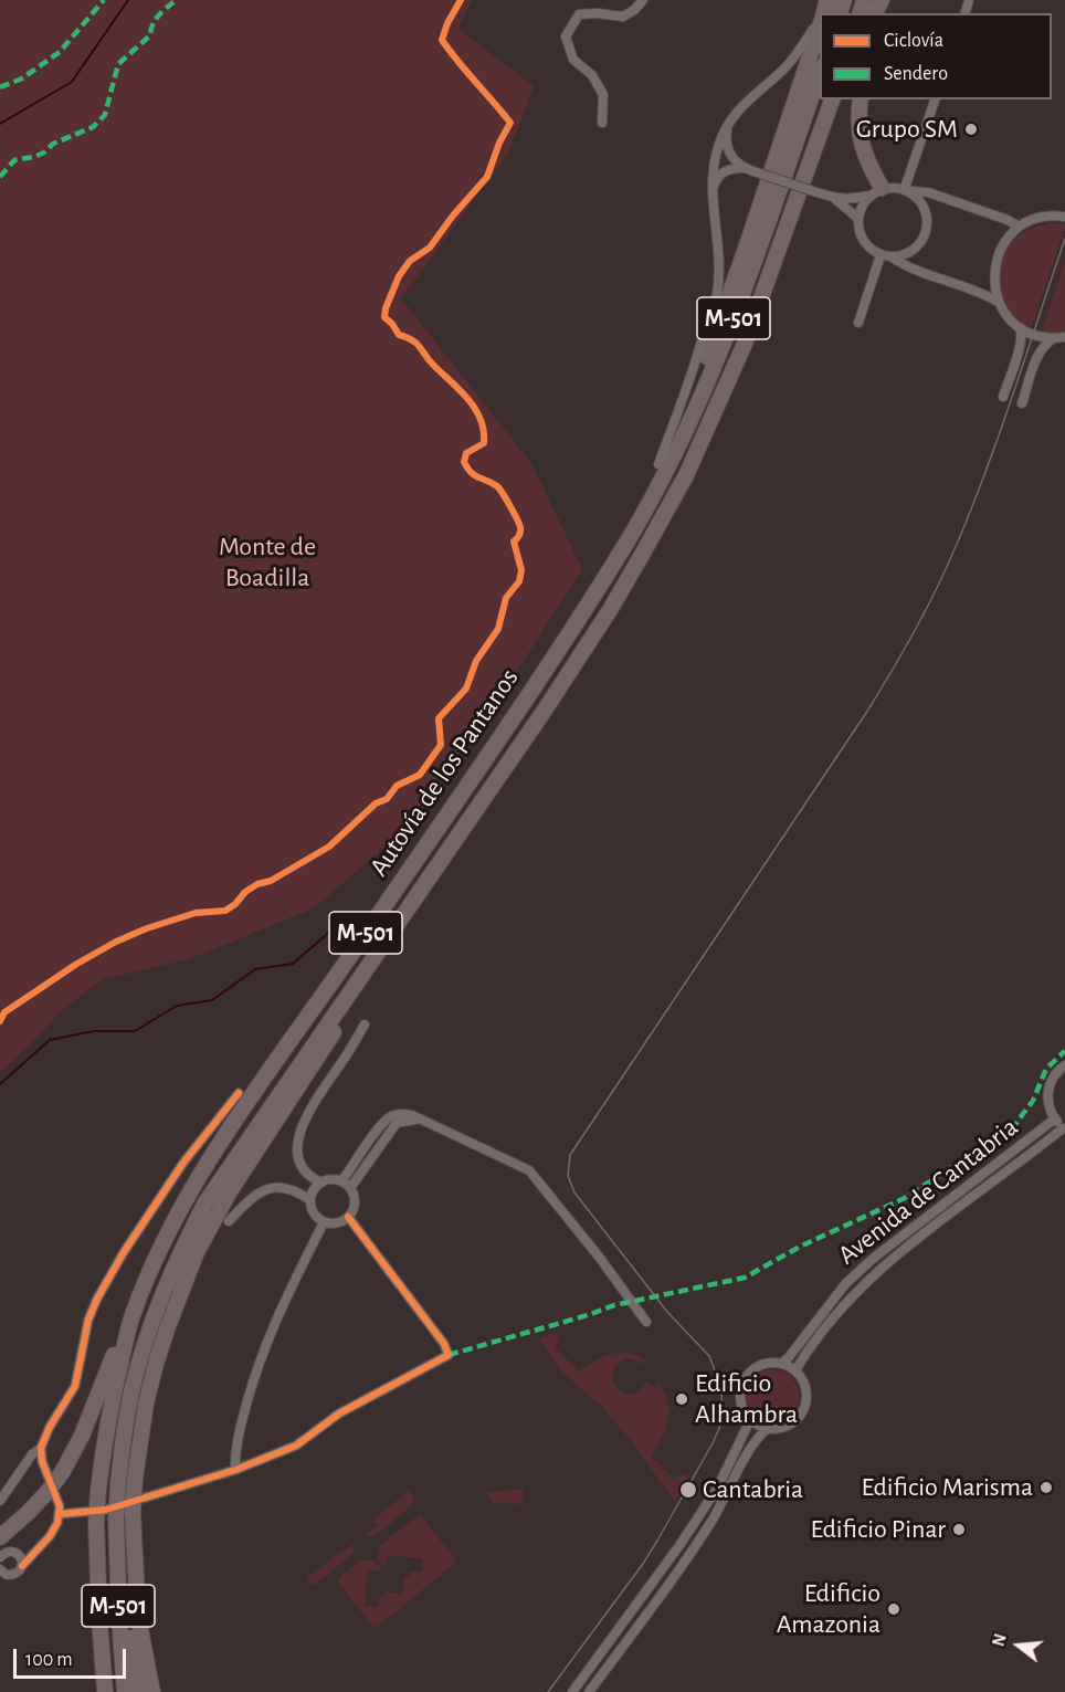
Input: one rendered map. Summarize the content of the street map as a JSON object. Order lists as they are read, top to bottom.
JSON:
{
  "streets": {
    "highway": ["M-501", "Autovía de los Pantanos"],
    "street": ["Avenida de Cantabria"]
  },
  "parks": ["Monte de Boadilla"],
  "places": [
    "Grupo SM",
    "Edificio Alhambra",
    "Edificio Marisma",
    "Cantabria",
    "Edificio Pinar",
    "Edificio Amazonia"
  ],
  "legend": ["Ciclovía", "Sendero"],
  "scale_bar": "100 m",
  "north": "left"
}
